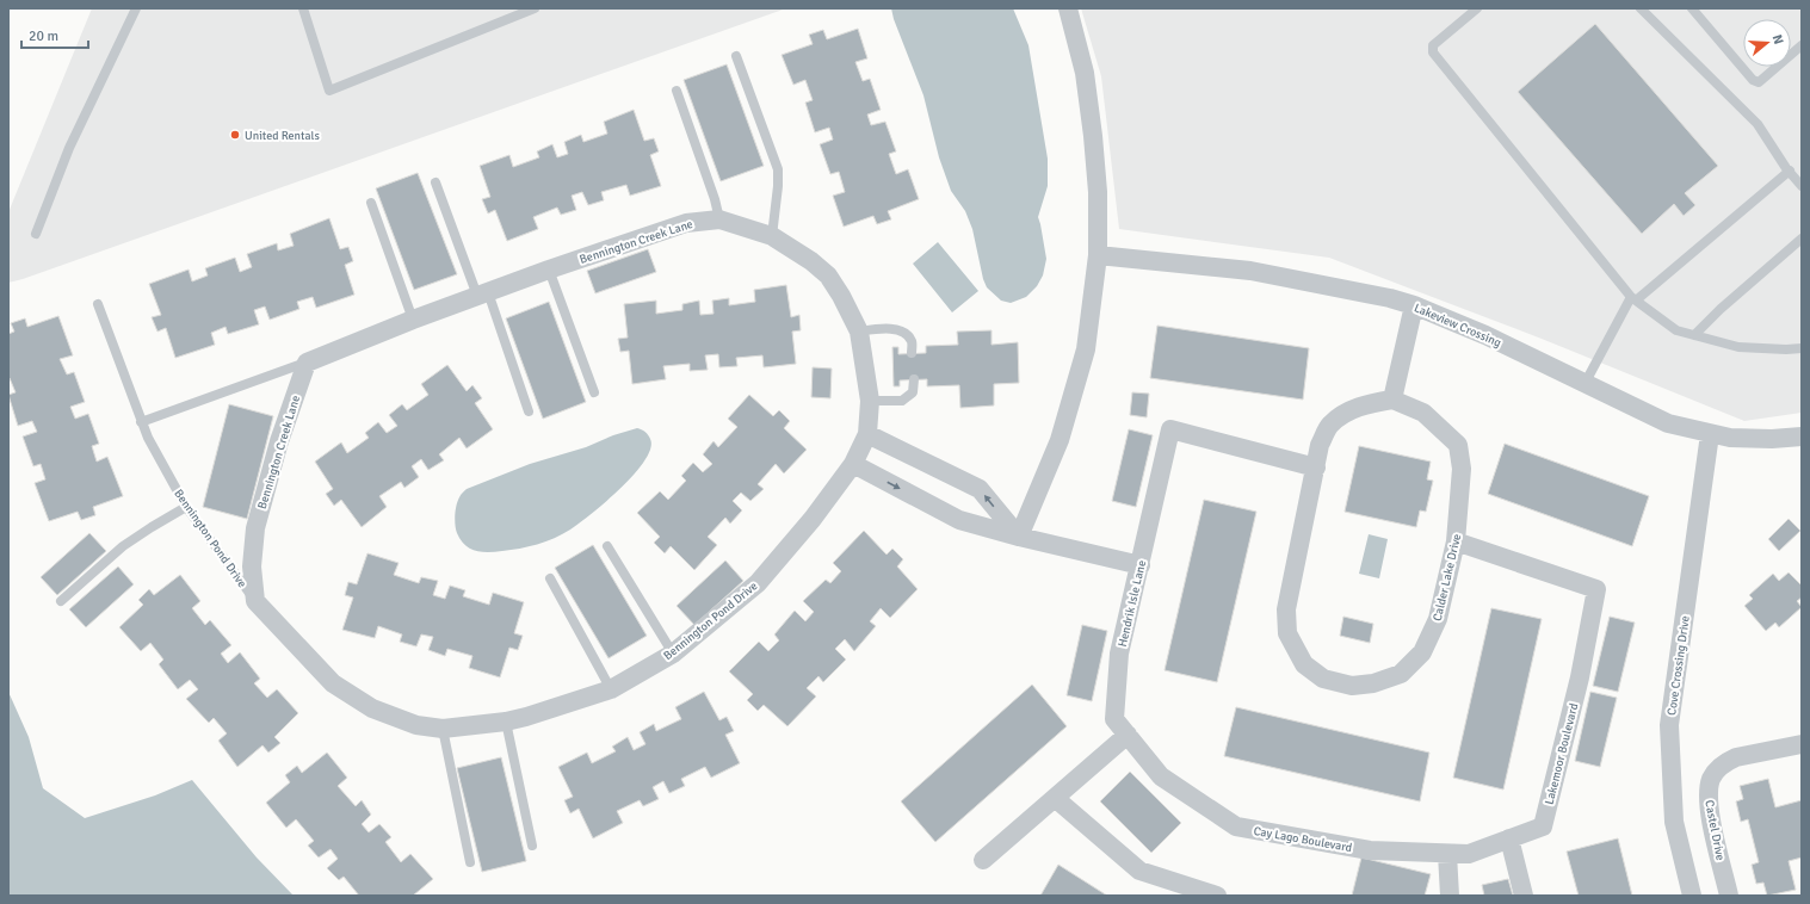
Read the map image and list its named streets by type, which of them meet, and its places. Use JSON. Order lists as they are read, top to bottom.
{
  "streets": {
    "street": [
      "Bennington Creek Lane",
      "Lakeview Crossing",
      "Bennington Pond Drive",
      "Calder Lake Drive",
      "Hendrik Isle Lane",
      "Cove Crossing Drive",
      "Lakemoor Boulevard",
      "Castel Drive",
      "Cay Lago Boulevard"
    ]
  },
  "crossings": [
    ["Bennington Creek Lane", "Bennington Pond Drive"],
    ["Lakeview Crossing", "Cove Crossing Drive"],
    ["Calder Lake Drive", "Hendrik Isle Lane"],
    ["Calder Lake Drive", "Lakemoor Boulevard"],
    ["Hendrik Isle Lane", "Cay Lago Boulevard"],
    ["Lakemoor Boulevard", "Cay Lago Boulevard"]
  ],
  "places": ["United Rentals"],
  "scale_bar": "20 m",
  "north": "right"
}
